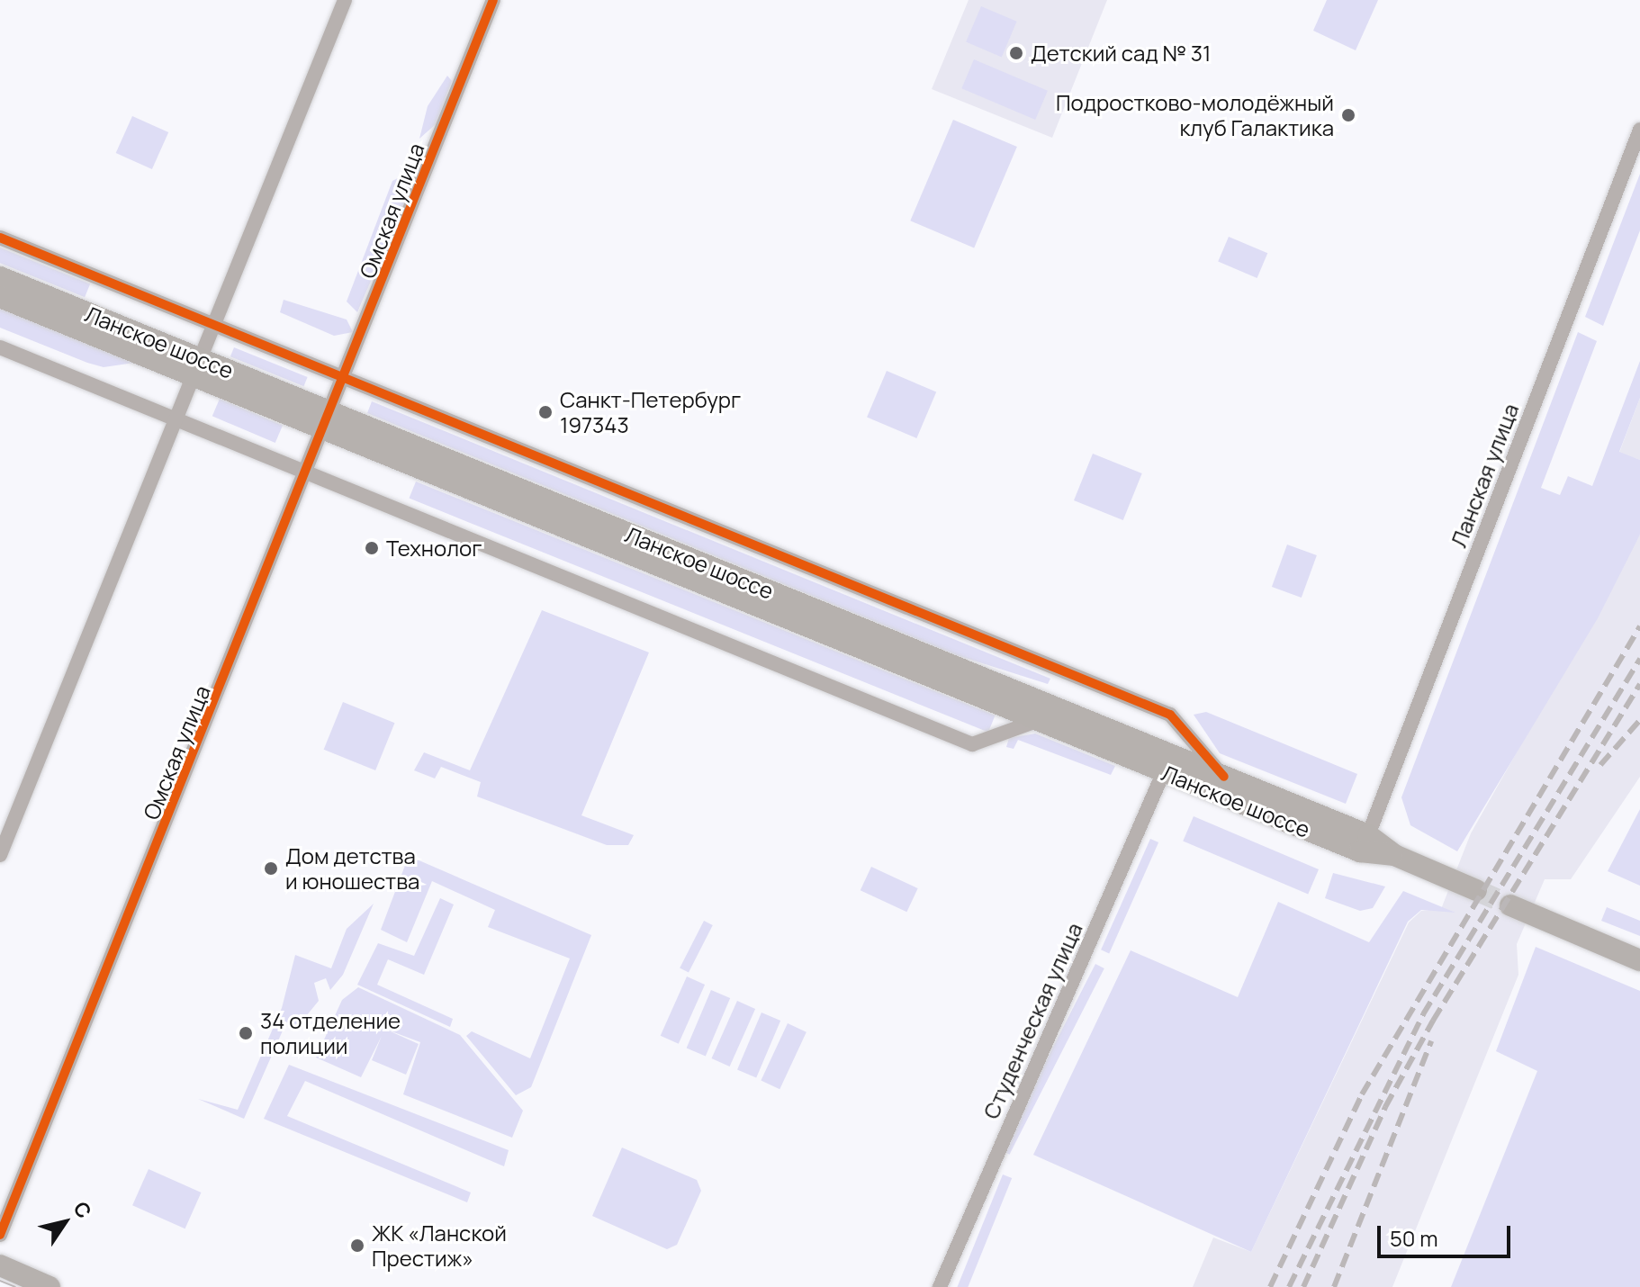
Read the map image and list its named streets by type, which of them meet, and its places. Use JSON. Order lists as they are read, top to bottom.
{
  "streets": {
    "main road": ["Ланское шоссе"],
    "street": ["Омская улица", "Ланская улица", "Студенческая улица"]
  },
  "crossings": [
    ["Омская улица", "Ланское шоссе"],
    ["Ланское шоссе", "Ланская улица"],
    ["Ланское шоссе", "Студенческая улица"]
  ],
  "places": [
    "Детский сад № 31",
    "Подростково-молодёжный клуб Галактика",
    "Санкт-Петербург 197343",
    "Технолог",
    "Дом детства и юношества",
    "34 отделение полиции",
    "ЖК «Ланской Престиж»"
  ],
  "scale_bar": "50 m",
  "north": "top right"
}
